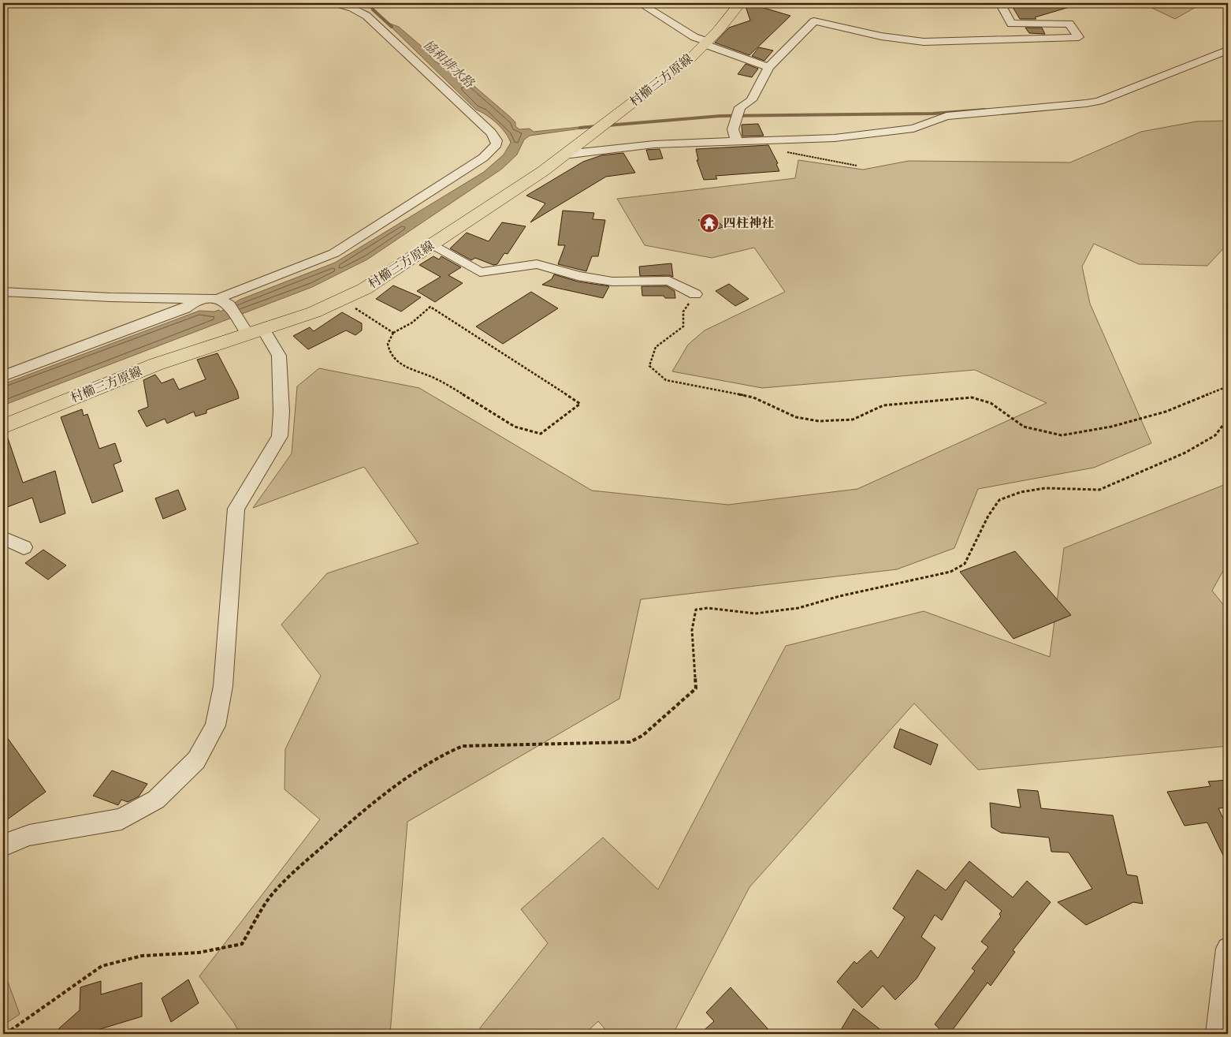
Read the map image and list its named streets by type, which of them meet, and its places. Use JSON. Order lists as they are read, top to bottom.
{
  "streets": {
    "main road": ["村櫛三方原線"]
  },
  "water": ["協和排水路"],
  "places": {
    "temple": ["四柱神社"]
  }
}
